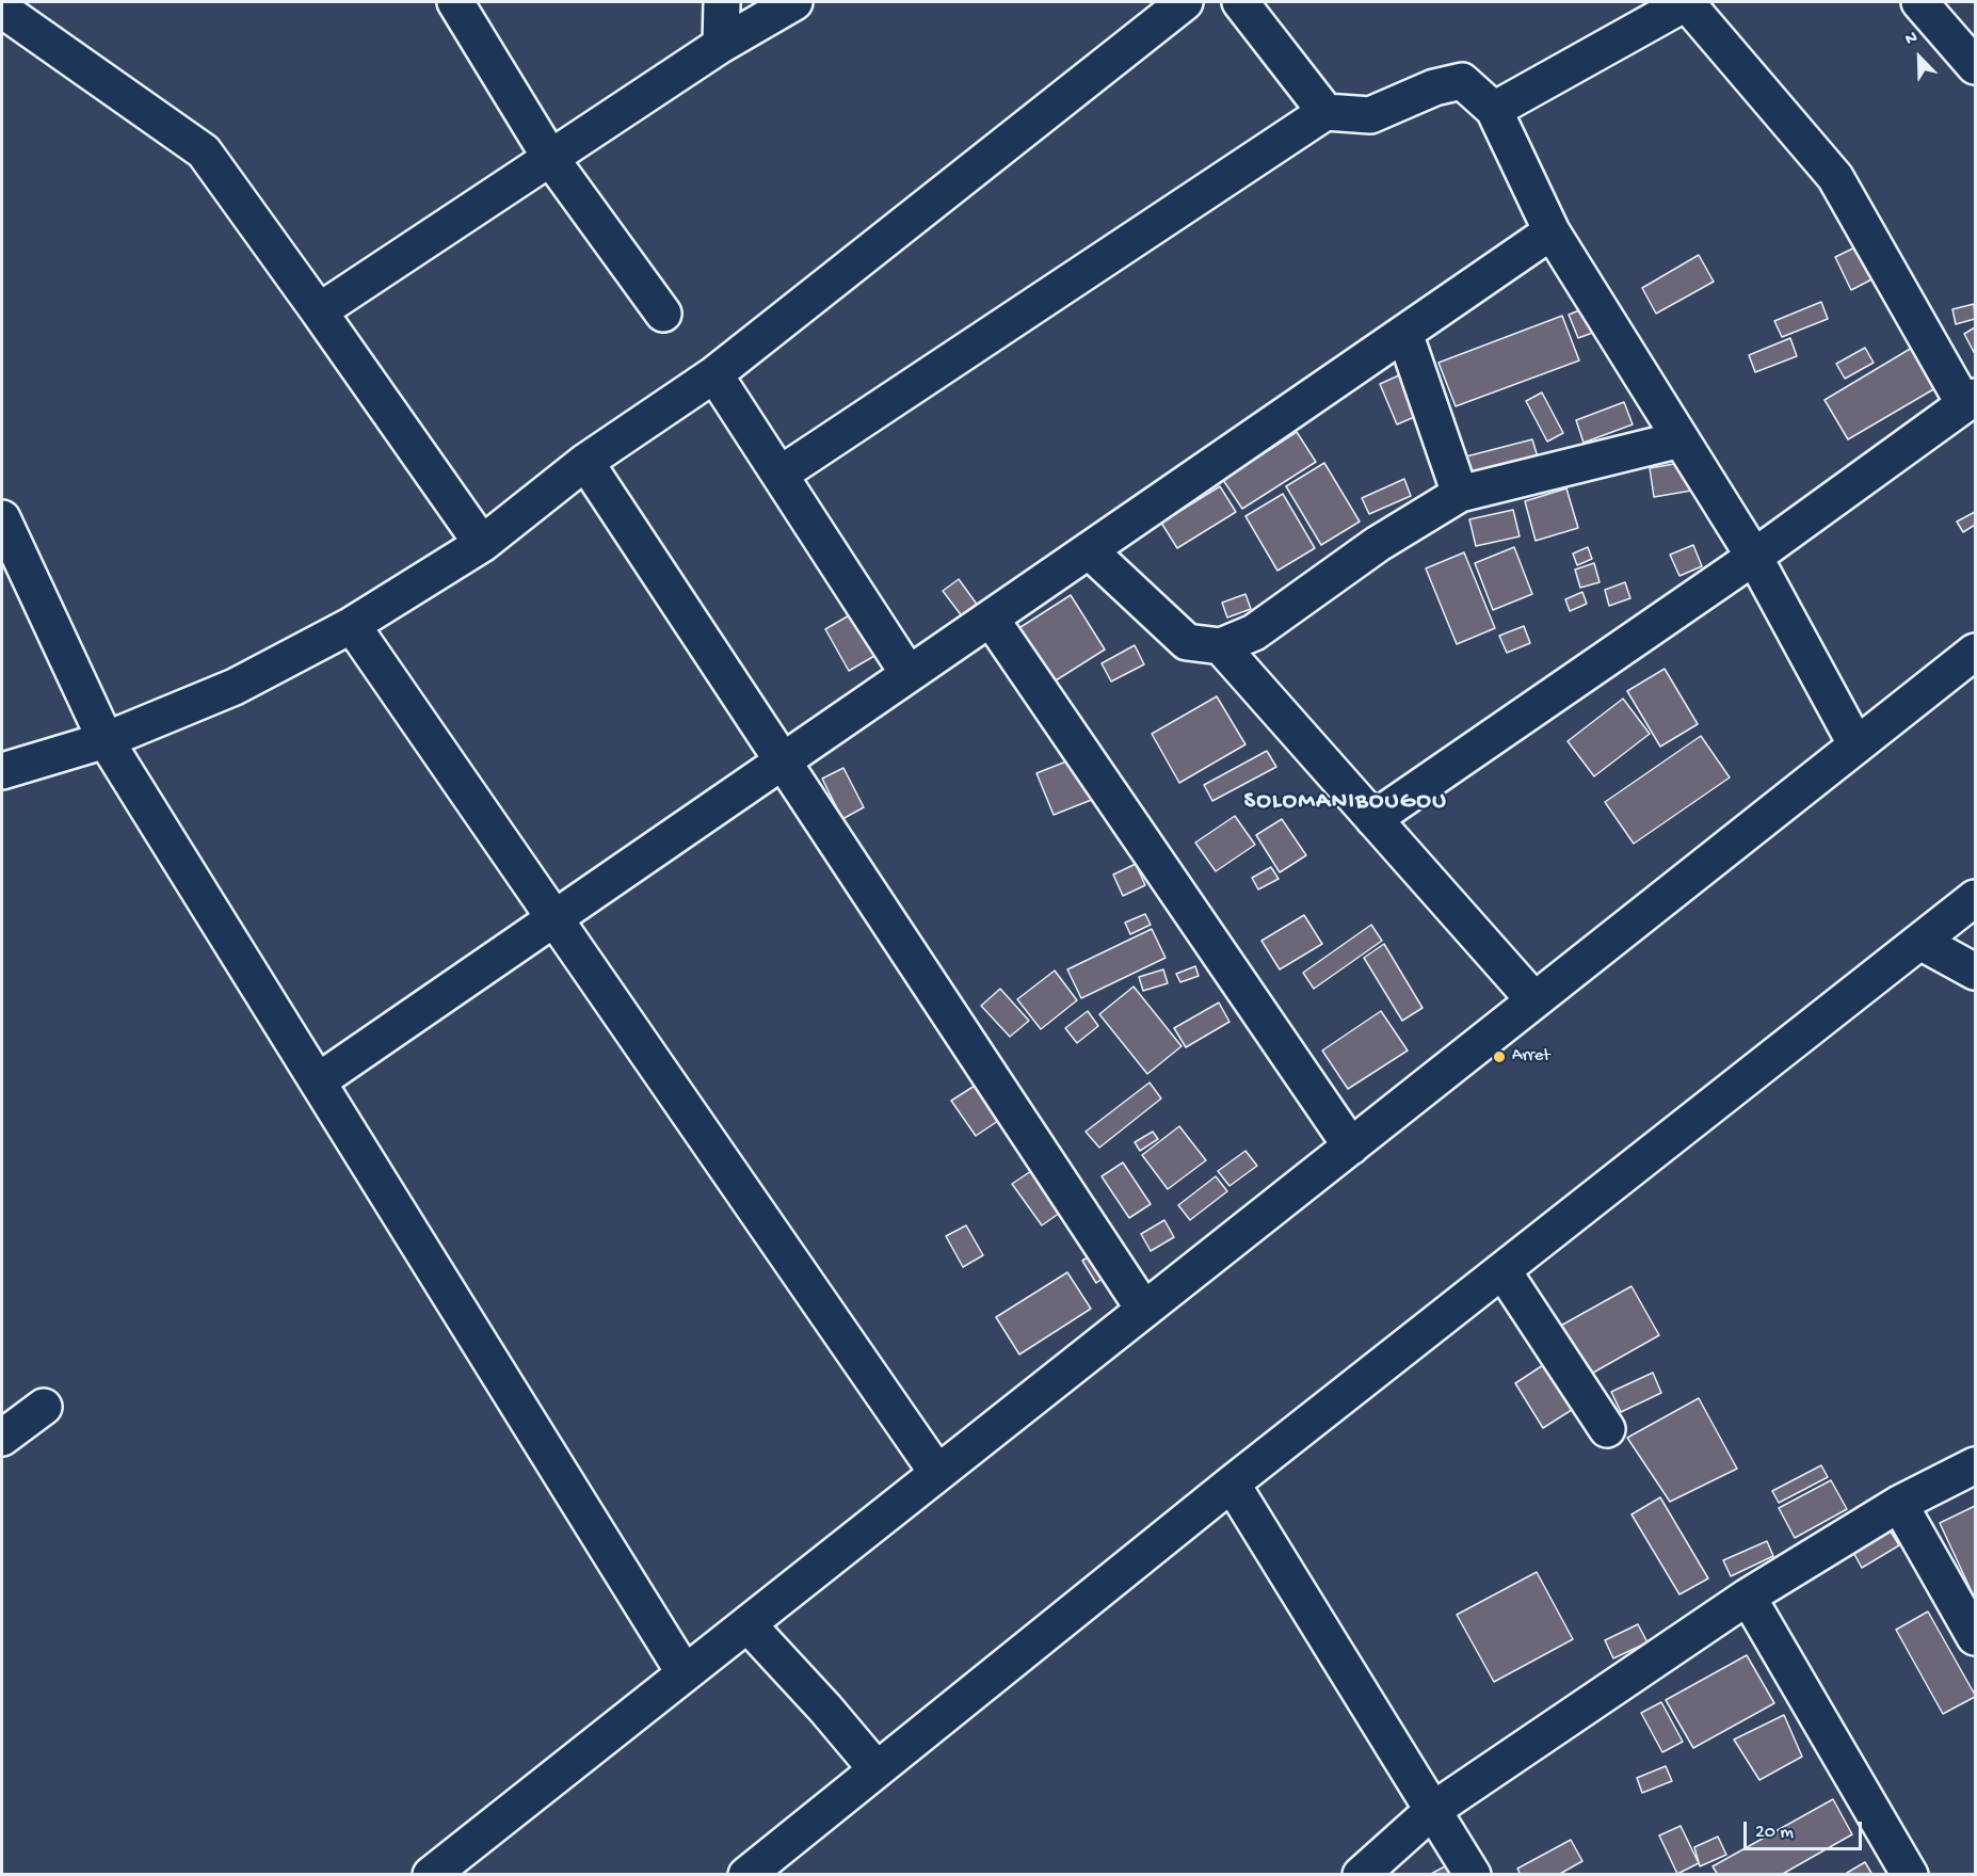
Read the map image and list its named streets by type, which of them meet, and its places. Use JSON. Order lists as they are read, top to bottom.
{
  "districts": ["SOLOMANIBOUGOU"],
  "places": ["Arret"],
  "scale_bar": "20 m",
  "north": "top left"
}
